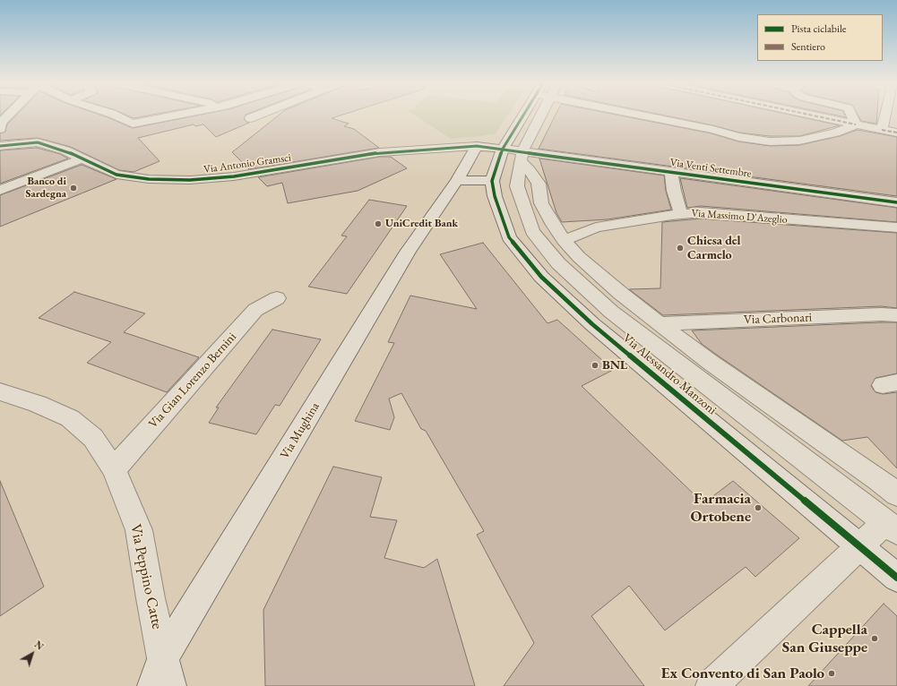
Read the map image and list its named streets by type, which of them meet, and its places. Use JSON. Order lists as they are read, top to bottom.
{
  "streets": {
    "street": [
      "Via Antonio Gramsci",
      "Via Venti Settembre",
      "Via Massimo D'Azeglio",
      "Via Carbonari",
      "Via Alessandro Manzoni",
      "Via Gian Lorenzo Bernini",
      "Via Mughina",
      "Via Peppino Catte"
    ]
  },
  "crossings": [
    ["Via Antonio Gramsci", "Via Venti Settembre"],
    ["Via Antonio Gramsci", "Via Alessandro Manzoni"],
    ["Via Antonio Gramsci", "Via Mughina"],
    ["Via Venti Settembre", "Via Alessandro Manzoni"],
    ["Via Gian Lorenzo Bernini", "Via Peppino Catte"],
    ["Via Mughina", "Via Peppino Catte"]
  ],
  "places": [
    "Banco di Sardegna",
    "UniCredit Bank",
    "Chiesa del Carmelo",
    "BNL",
    "Farmacia Ortobene",
    "Cappella San Giuseppe",
    "Ex Convento di San Paolo"
  ],
  "legend": ["Pista ciclabile", "Sentiero"],
  "north": "top right"
}
